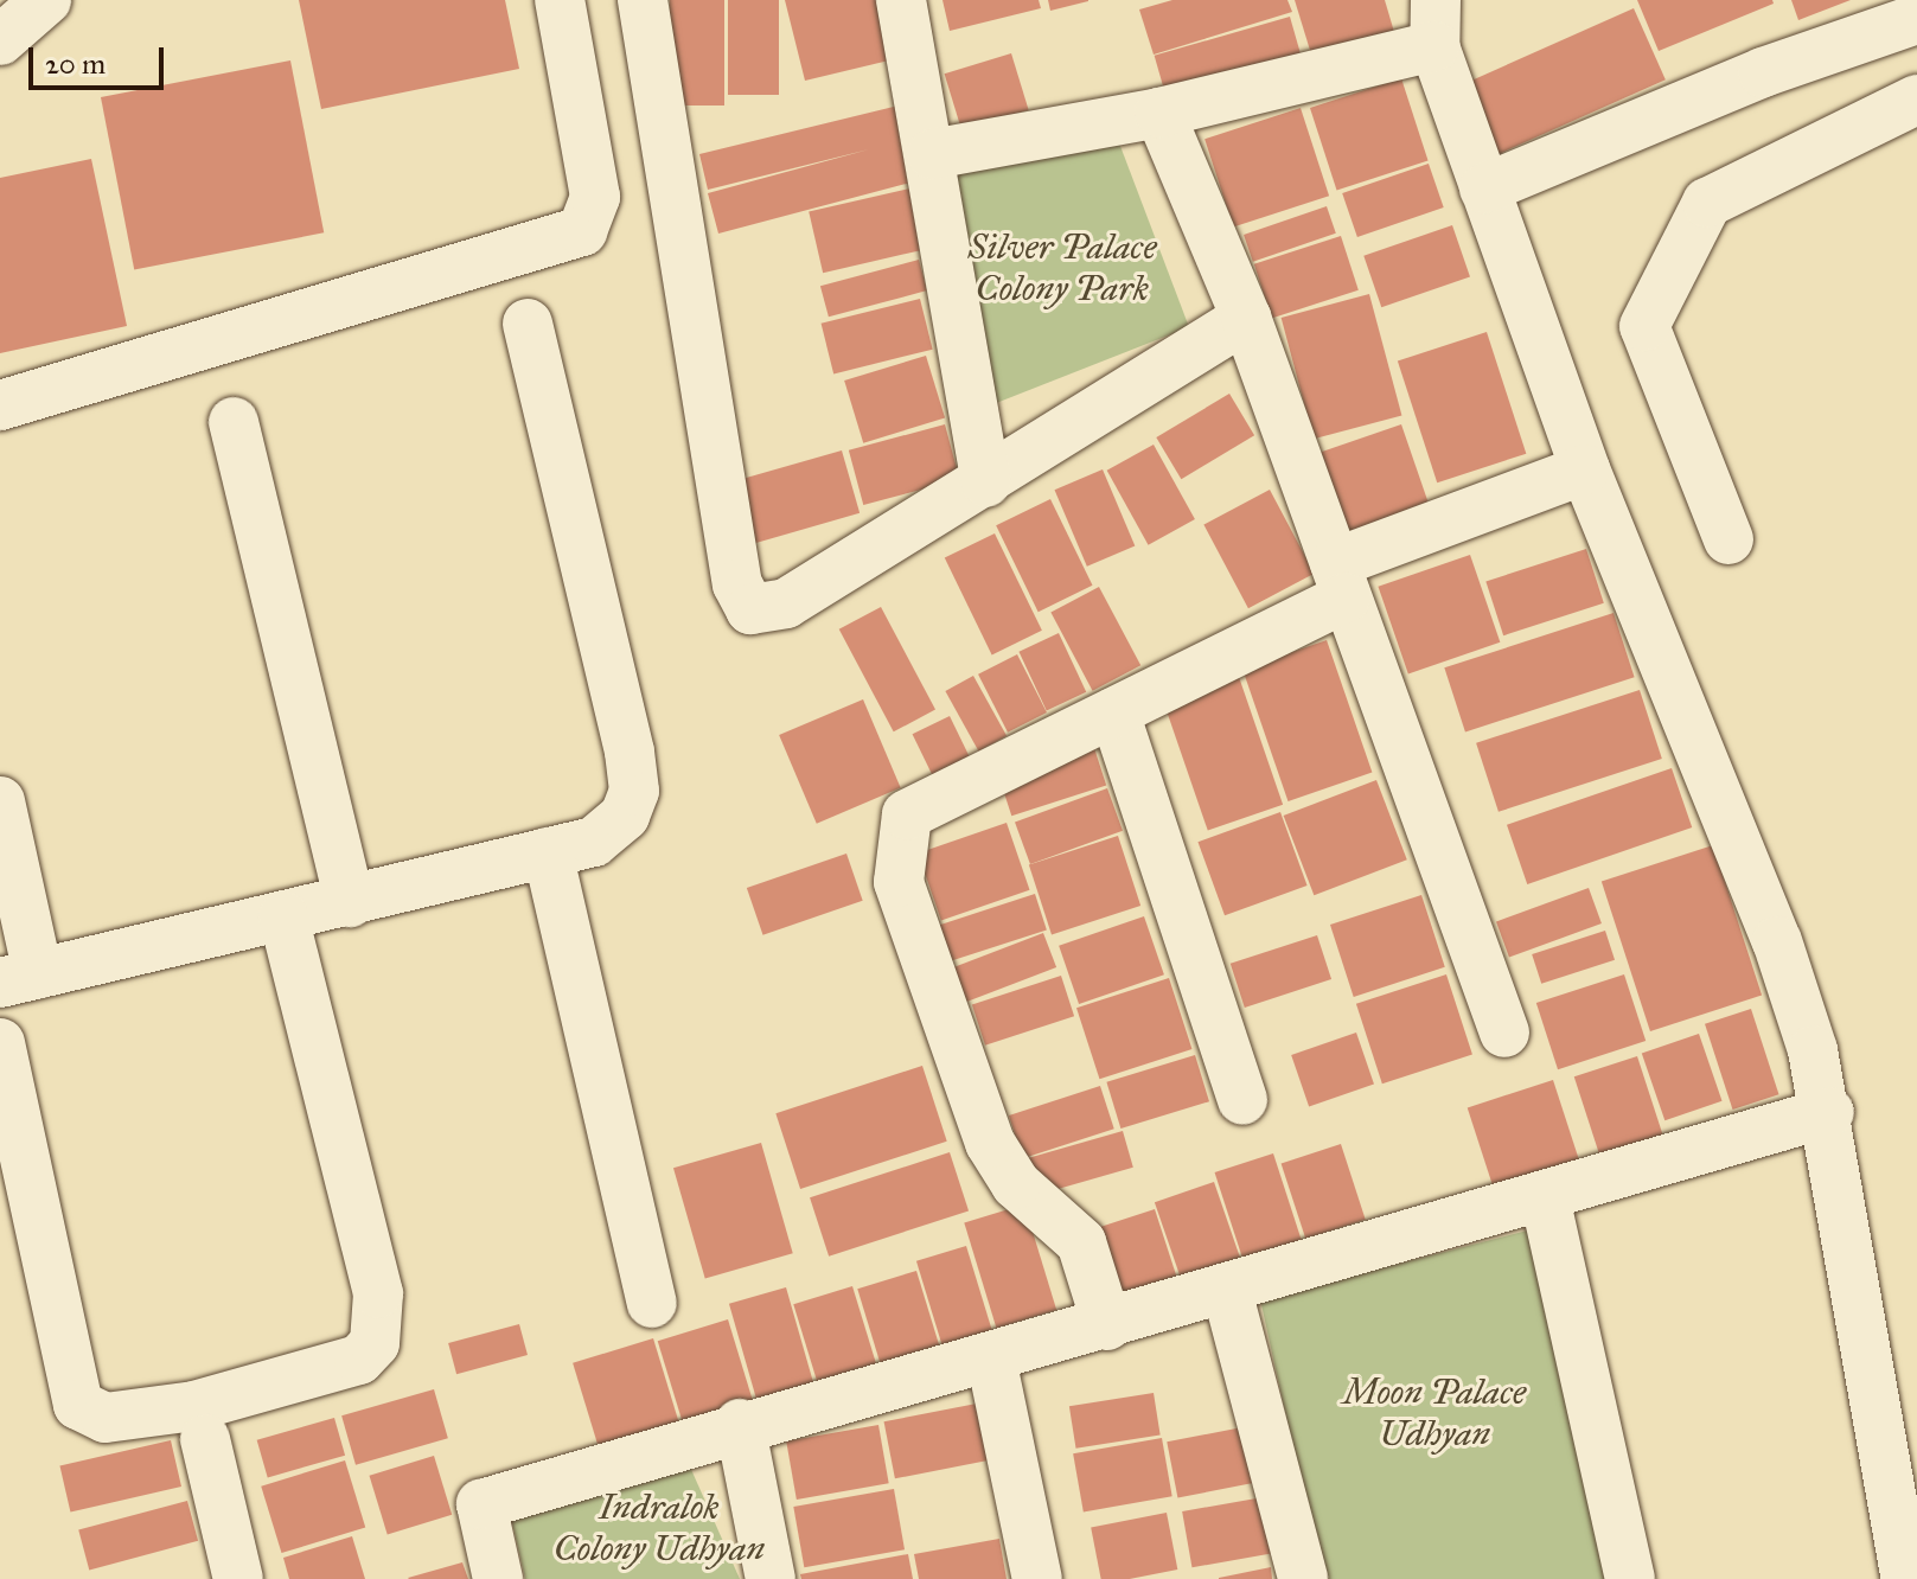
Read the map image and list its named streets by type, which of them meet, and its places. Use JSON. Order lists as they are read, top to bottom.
{
  "parks": ["Silver Palace Colony Park", "Moon Palace Udhyan", "Indralok Colony Udhyan"],
  "scale_bar": "20 m"
}
